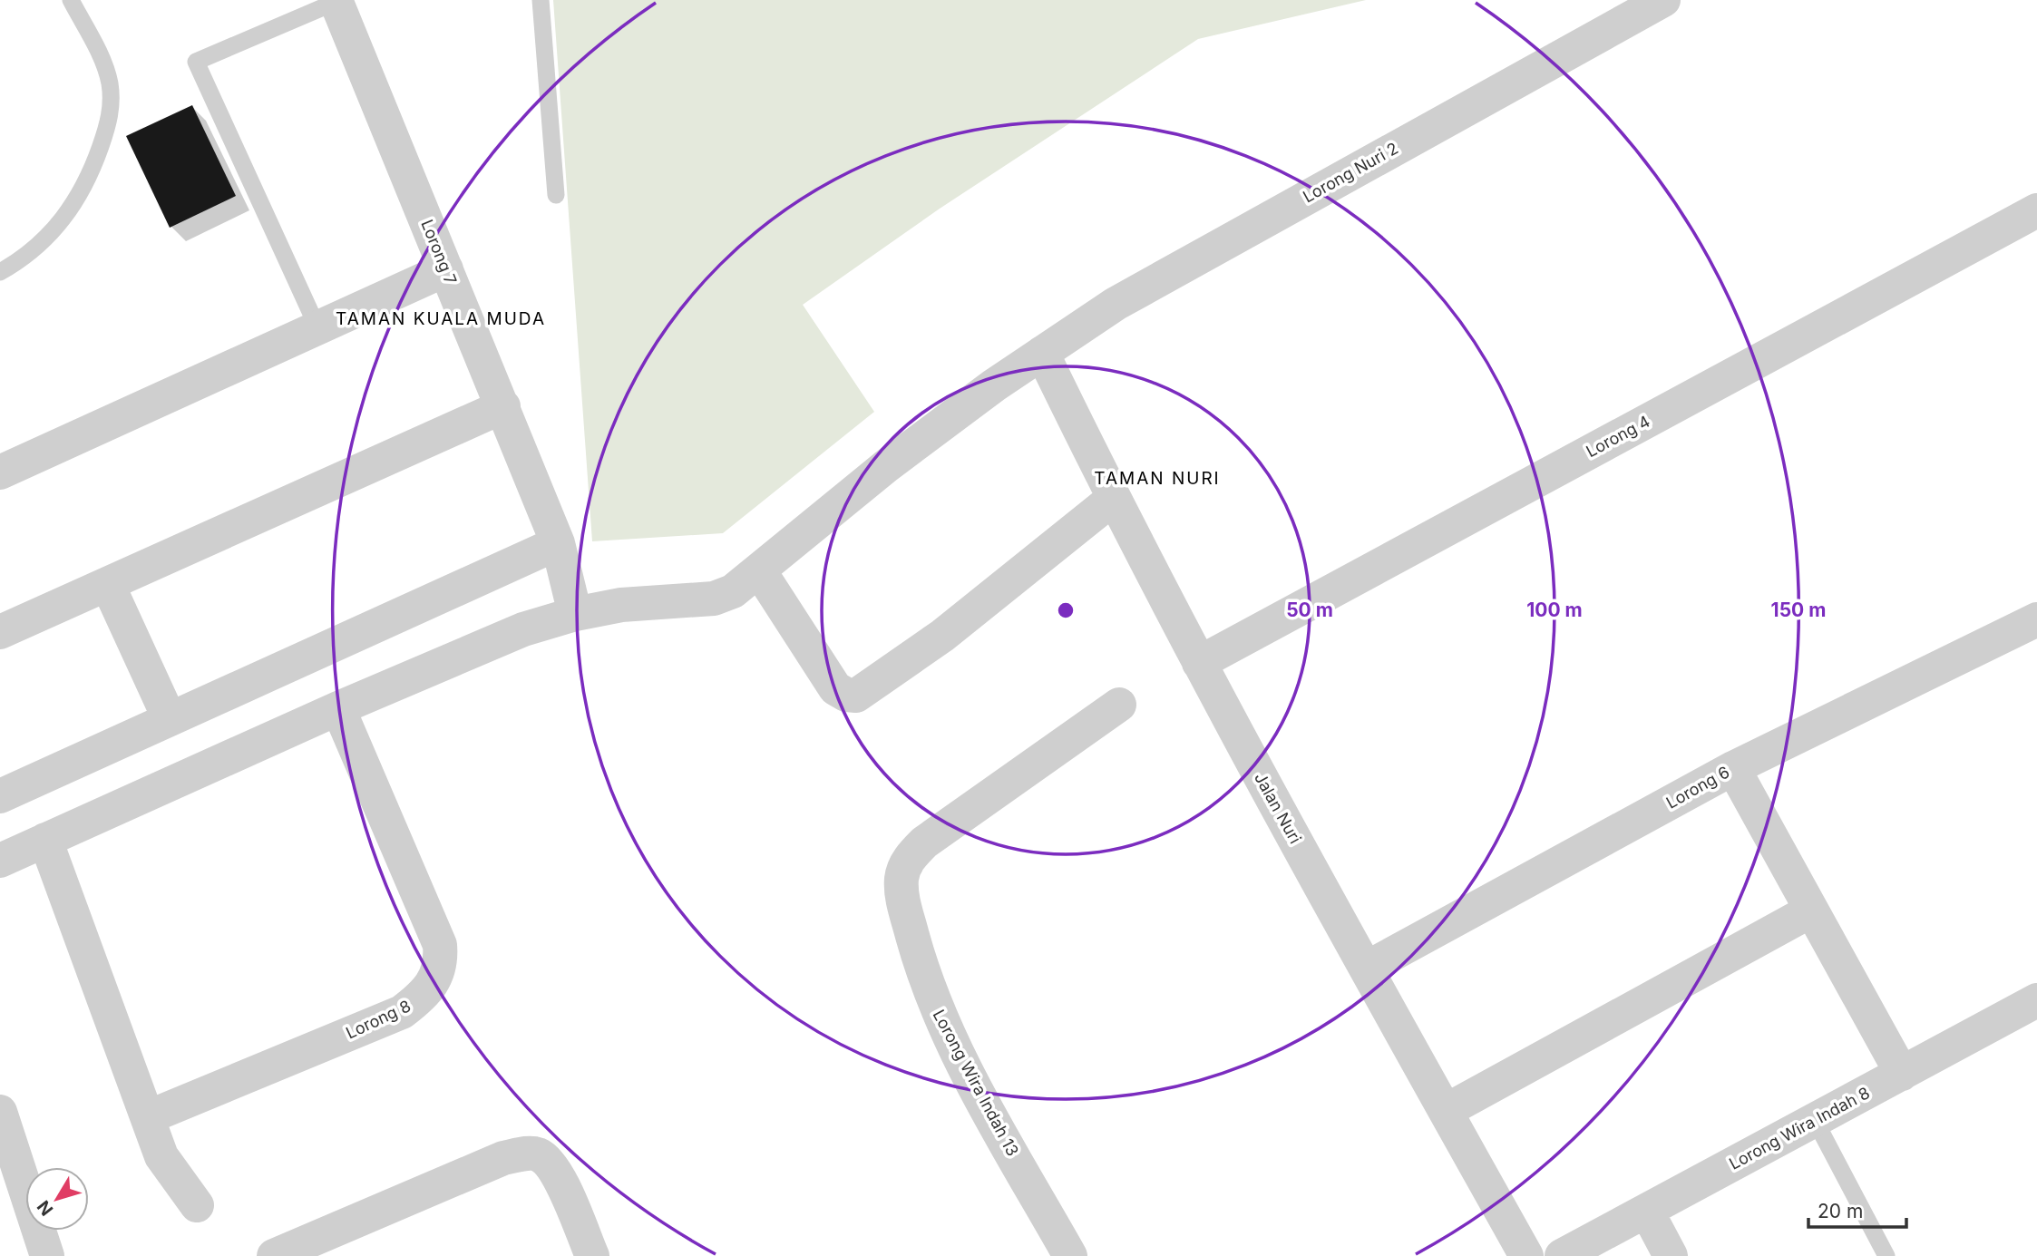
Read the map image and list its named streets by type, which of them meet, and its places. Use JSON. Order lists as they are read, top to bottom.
{
  "streets": {
    "street": [
      "Lorong Nuri 2",
      "Lorong 7",
      "Lorong 4",
      "Lorong 6",
      "Jalan Nuri",
      "Lorong 8",
      "Lorong Wira Indah 13",
      "Lorong Wira Indah 8"
    ]
  },
  "crossings": [
    ["Lorong Nuri 2", "Lorong 7"],
    ["Lorong Nuri 2", "Jalan Nuri"],
    ["Lorong Nuri 2", "Lorong 8"],
    ["Lorong 4", "Jalan Nuri"],
    ["Lorong 6", "Jalan Nuri"]
  ],
  "districts": ["TAMAN KUALA MUDA", "TAMAN NURI"],
  "scale_bar": "20 m",
  "north": "bottom left",
  "rings": ["50 m", "100 m", "150 m"]
}
